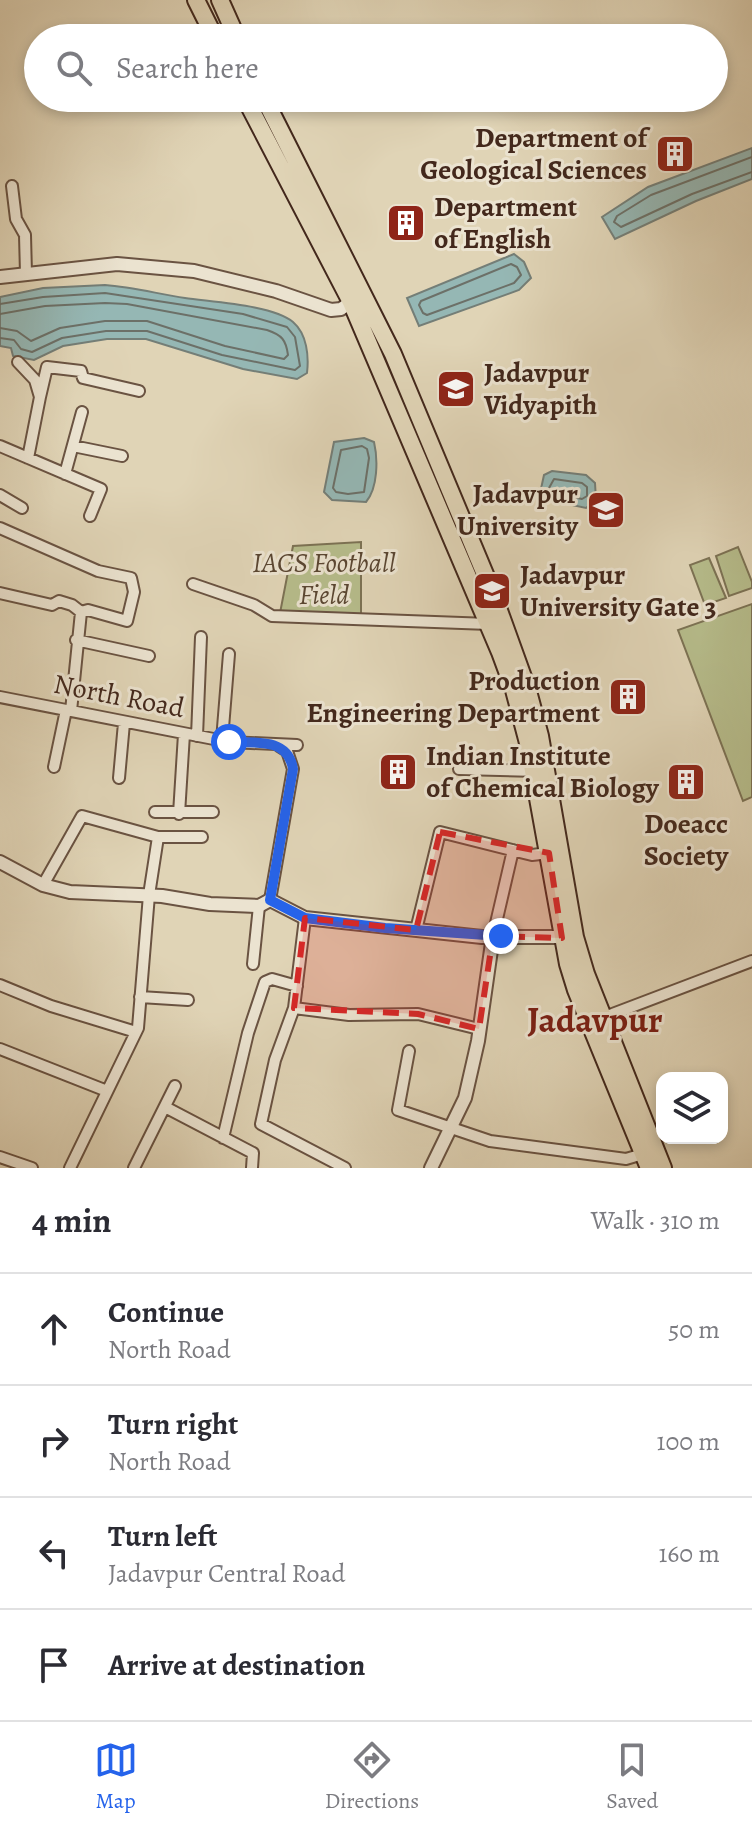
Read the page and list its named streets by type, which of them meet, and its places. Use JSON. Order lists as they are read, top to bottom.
{
  "streets": {
    "street": ["North Road"]
  },
  "districts": ["Jadavpur"],
  "parks": ["IACS Football Field"],
  "places": {
    "building": [
      "Department of Geological Sciences",
      "Department of English",
      "Production Engineering Department",
      "Indian Institute of Chemical Biology",
      "Doeacc Society"
    ],
    "school or university": ["Jadavpur Vidyapith", "Jadavpur University", "Jadavpur University Gate 3"]
  },
  "page": {
    "search": "Search here",
    "heading": ["4 min", "Walk · 310 m"],
    "list": [
      ["Continue", "North Road", "50 m"],
      ["Turn right", "North Road", "100 m"],
      ["Turn left", "Jadavpur Central Road", "160 m"],
      "Arrive at destination"
    ],
    "nav": ["Map", "Directions", "Saved"]
  }
}
